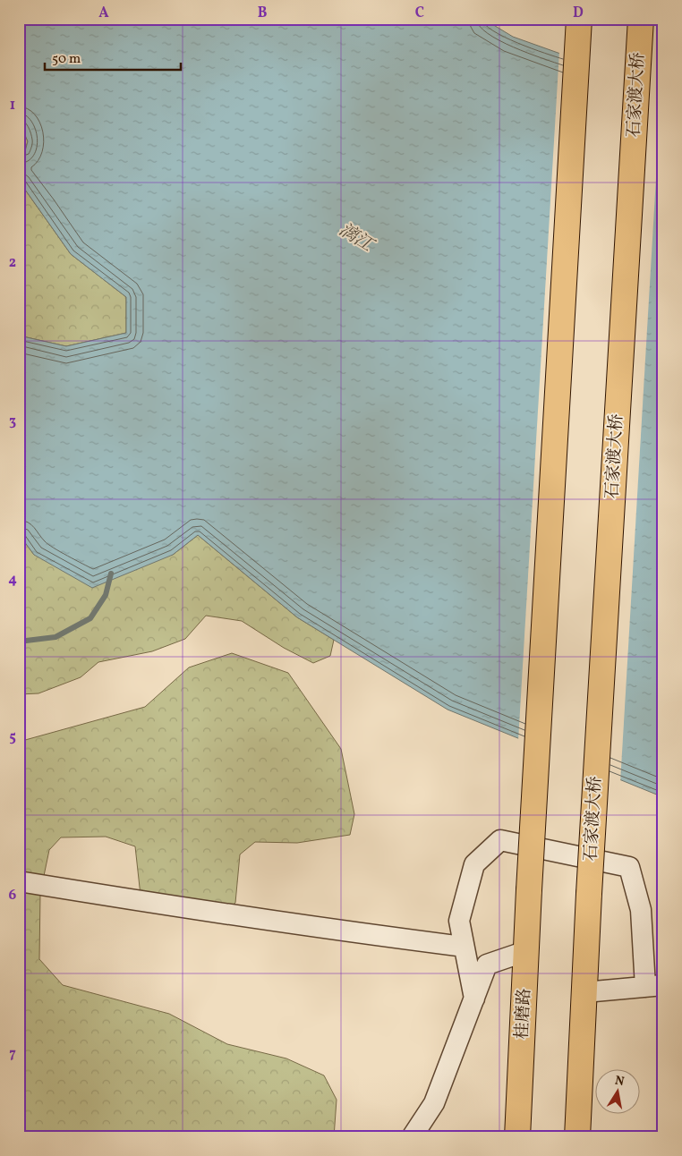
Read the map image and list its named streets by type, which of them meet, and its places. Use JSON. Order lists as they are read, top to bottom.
{
  "streets": {
    "main road": ["石家渡大桥", "桂磨路"]
  },
  "water": ["漓江"],
  "scale_bar": "50 m",
  "north": "top",
  "grid": {
    "columns": [
      "A",
      "B",
      "C",
      "D"
    ],
    "rows": [
      "1",
      "2",
      "3",
      "4",
      "5",
      "6",
      "7"
    ]
  }
}
